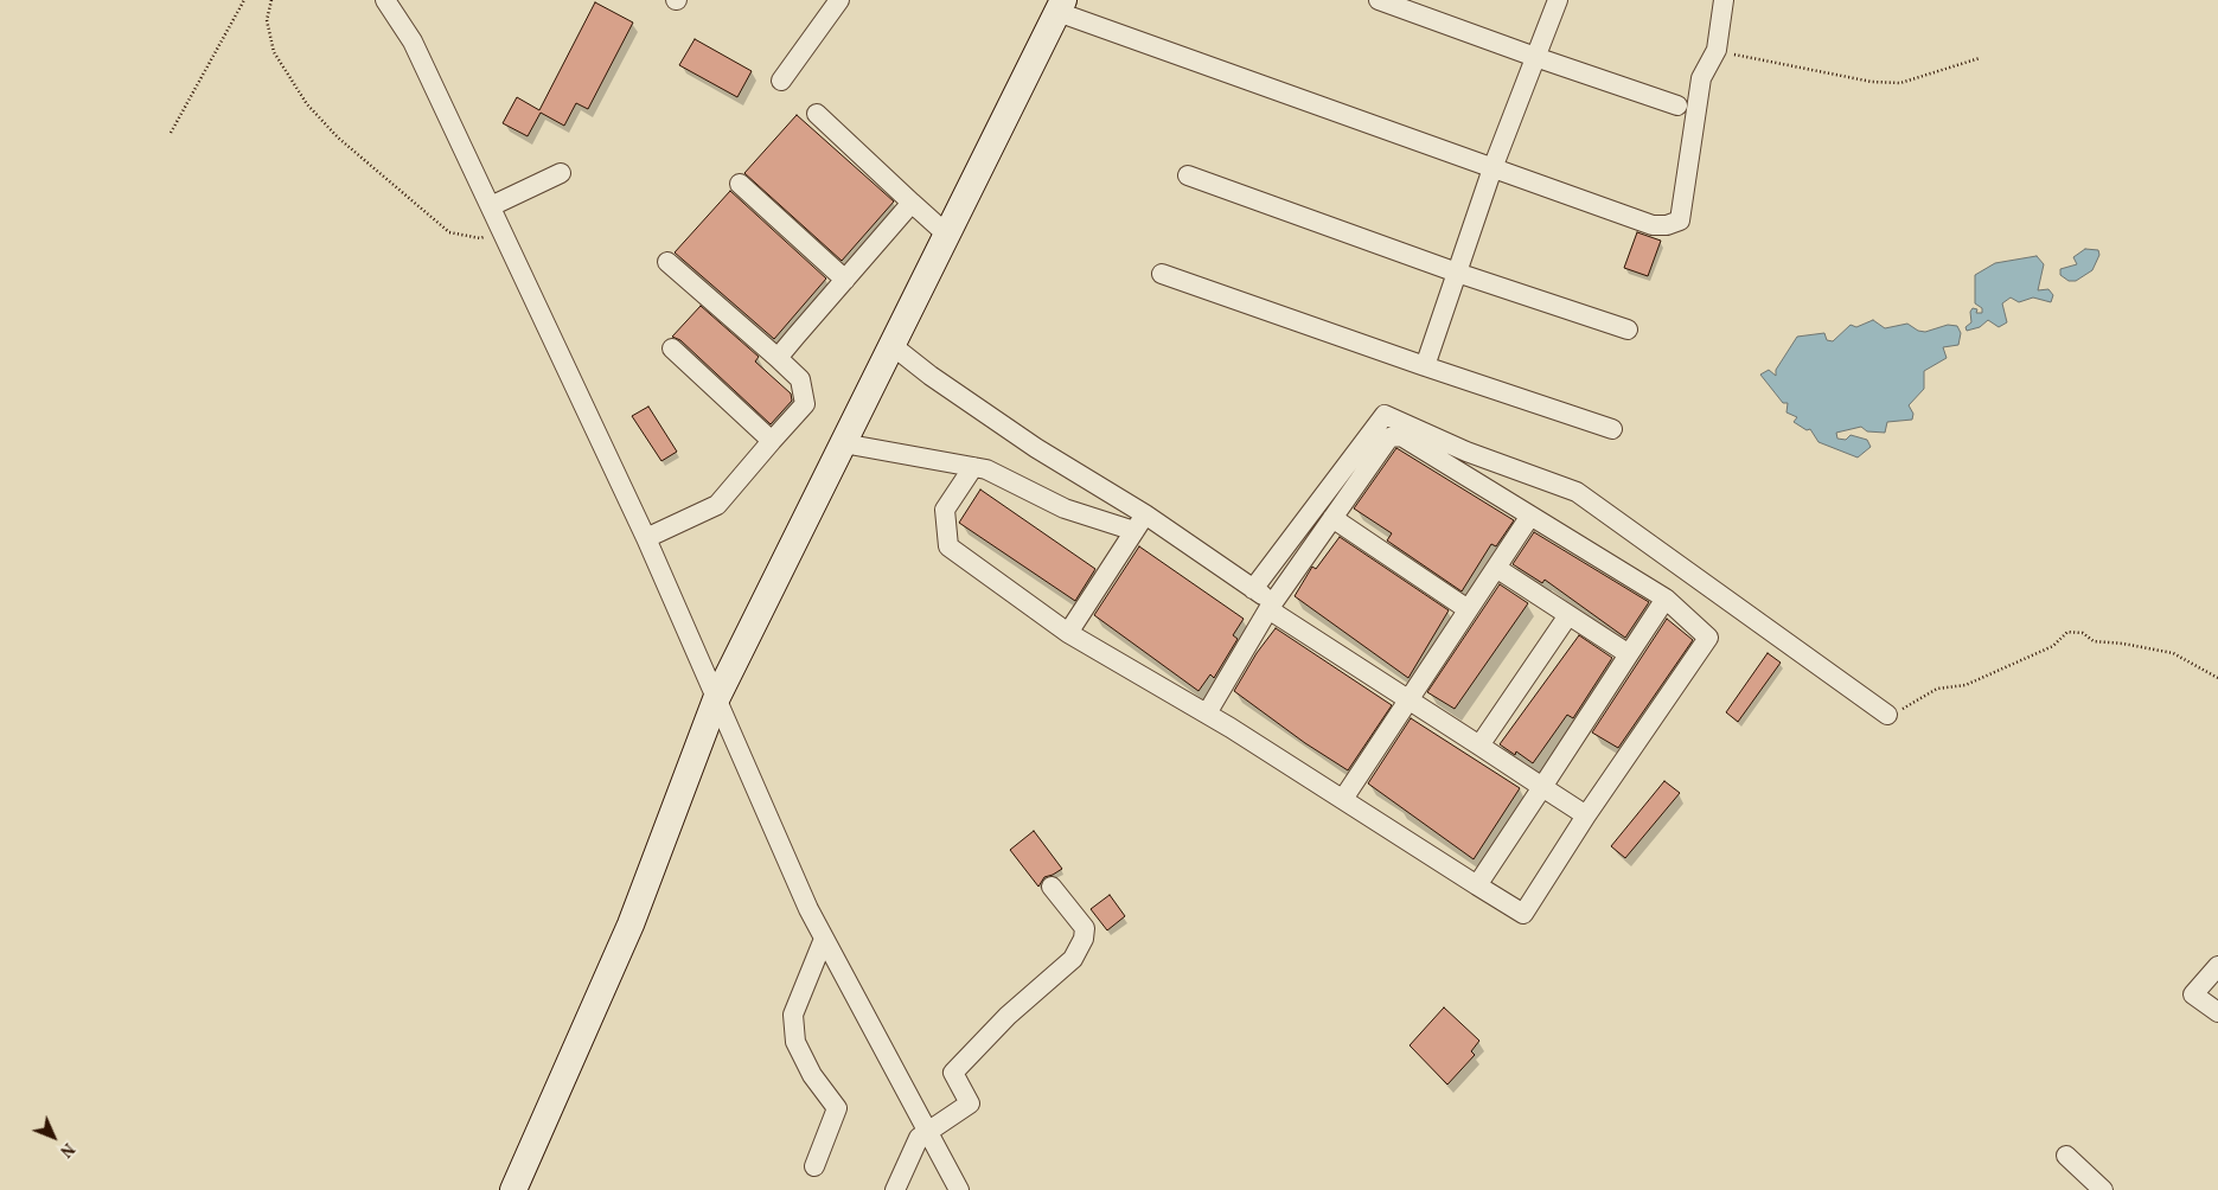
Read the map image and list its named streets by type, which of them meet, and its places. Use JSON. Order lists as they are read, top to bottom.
{
  "north": "bottom right"
}
